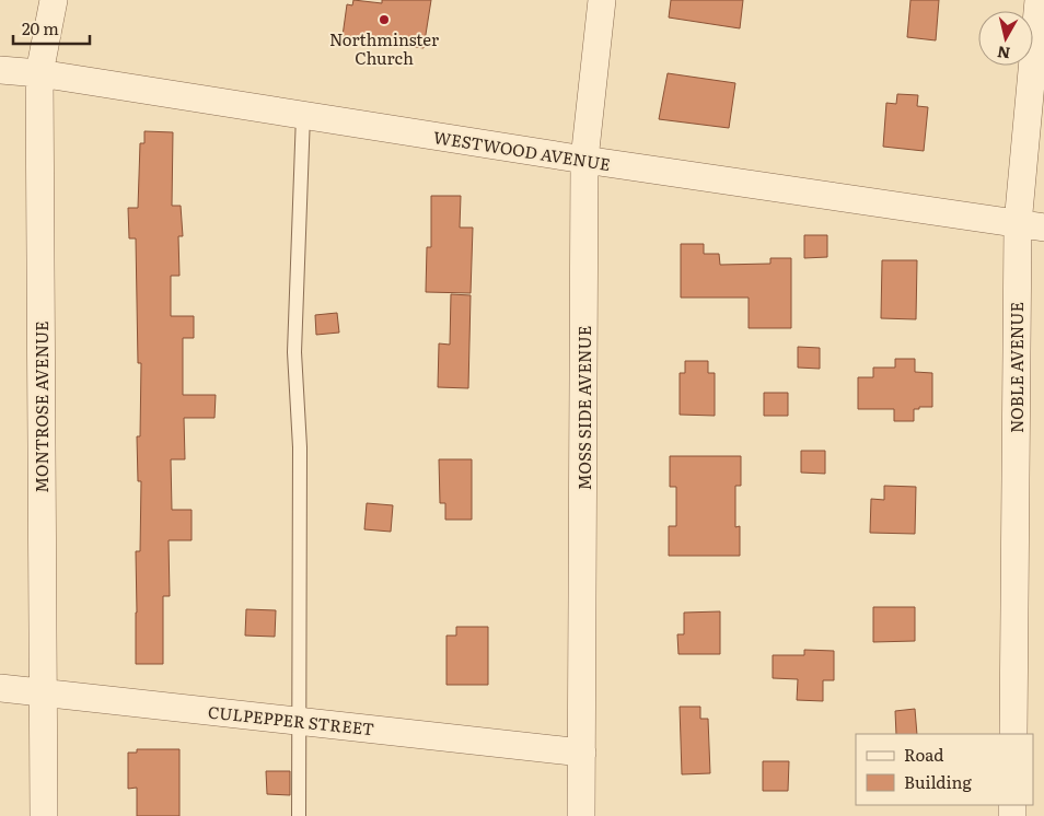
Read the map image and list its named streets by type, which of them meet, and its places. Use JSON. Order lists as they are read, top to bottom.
{
  "streets": {
    "street": [
      "WESTWOOD AVENUE",
      "NOBLE AVENUE",
      "MONTROSE AVENUE",
      "MOSS SIDE AVENUE",
      "CULPEPPER STREET"
    ]
  },
  "crossings": [
    ["WESTWOOD AVENUE", "NOBLE AVENUE"],
    ["WESTWOOD AVENUE", "MONTROSE AVENUE"],
    ["WESTWOOD AVENUE", "MOSS SIDE AVENUE"],
    ["MONTROSE AVENUE", "CULPEPPER STREET"],
    ["MOSS SIDE AVENUE", "CULPEPPER STREET"]
  ],
  "places": ["Northminster Church"],
  "legend": ["Road", "Building"],
  "scale_bar": "20 m",
  "north": "bottom"
}
